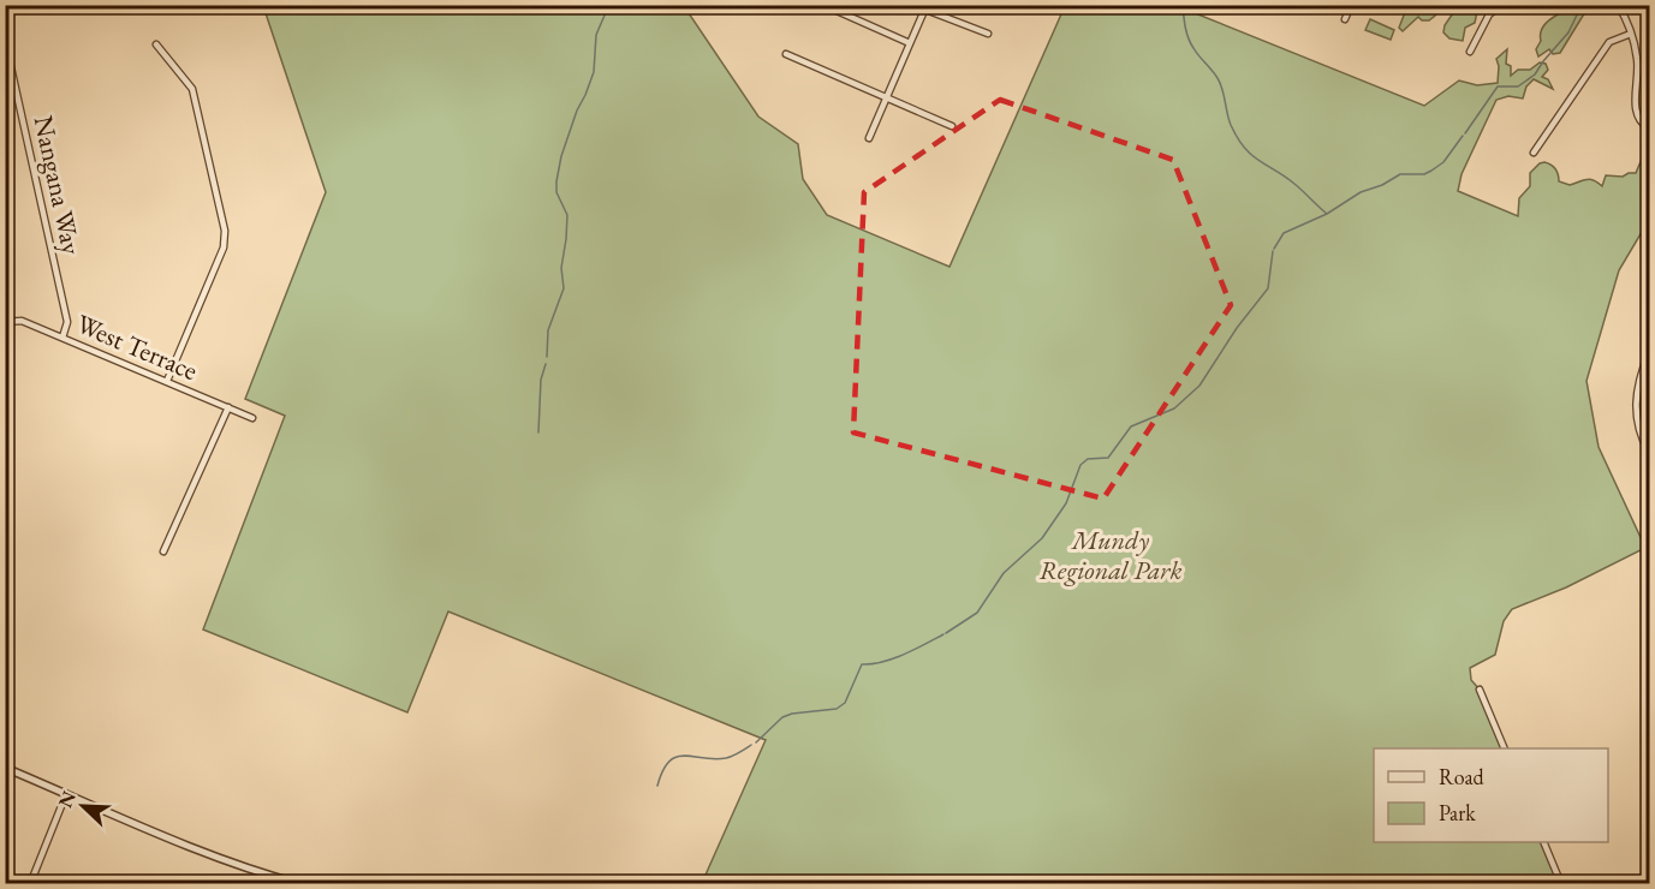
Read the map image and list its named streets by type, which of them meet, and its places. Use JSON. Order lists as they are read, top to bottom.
{
  "streets": {
    "street": ["Nangana Way", "West Terrace"]
  },
  "crossings": [
    ["Nangana Way", "West Terrace"]
  ],
  "parks": ["Mundy Regional Park"],
  "legend": ["Road", "Park"],
  "north": "top left"
}
